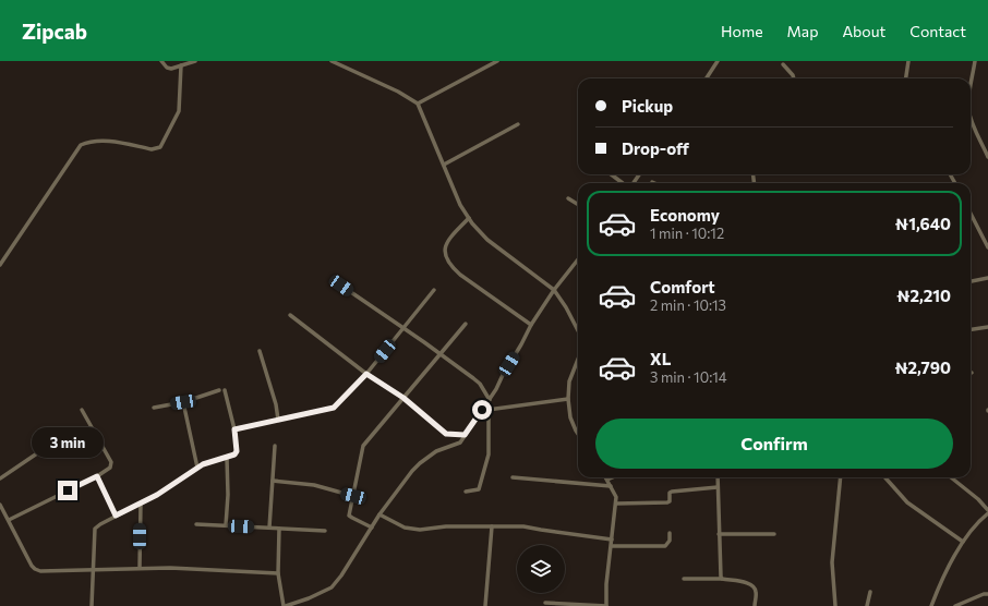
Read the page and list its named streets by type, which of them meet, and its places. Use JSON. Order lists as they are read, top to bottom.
{
  "page": {
    "header": "Zipcab",
    "nav": [
      "Home",
      "Map",
      "About",
      "Contact"
    ],
    "banner": ["Pickup", "Drop-off"],
    "list": [
      {
        "name": "Economy",
        "note": "1 min · 10:12",
        "value": "₦1,640"
      },
      {
        "name": "Comfort",
        "note": "2 min · 10:13",
        "value": "₦2,210"
      },
      {
        "name": "XL",
        "note": "3 min · 10:14",
        "value": "₦2,790"
      }
    ],
    "buttons": "Confirm",
    "bubble": "3 min"
  }
}
